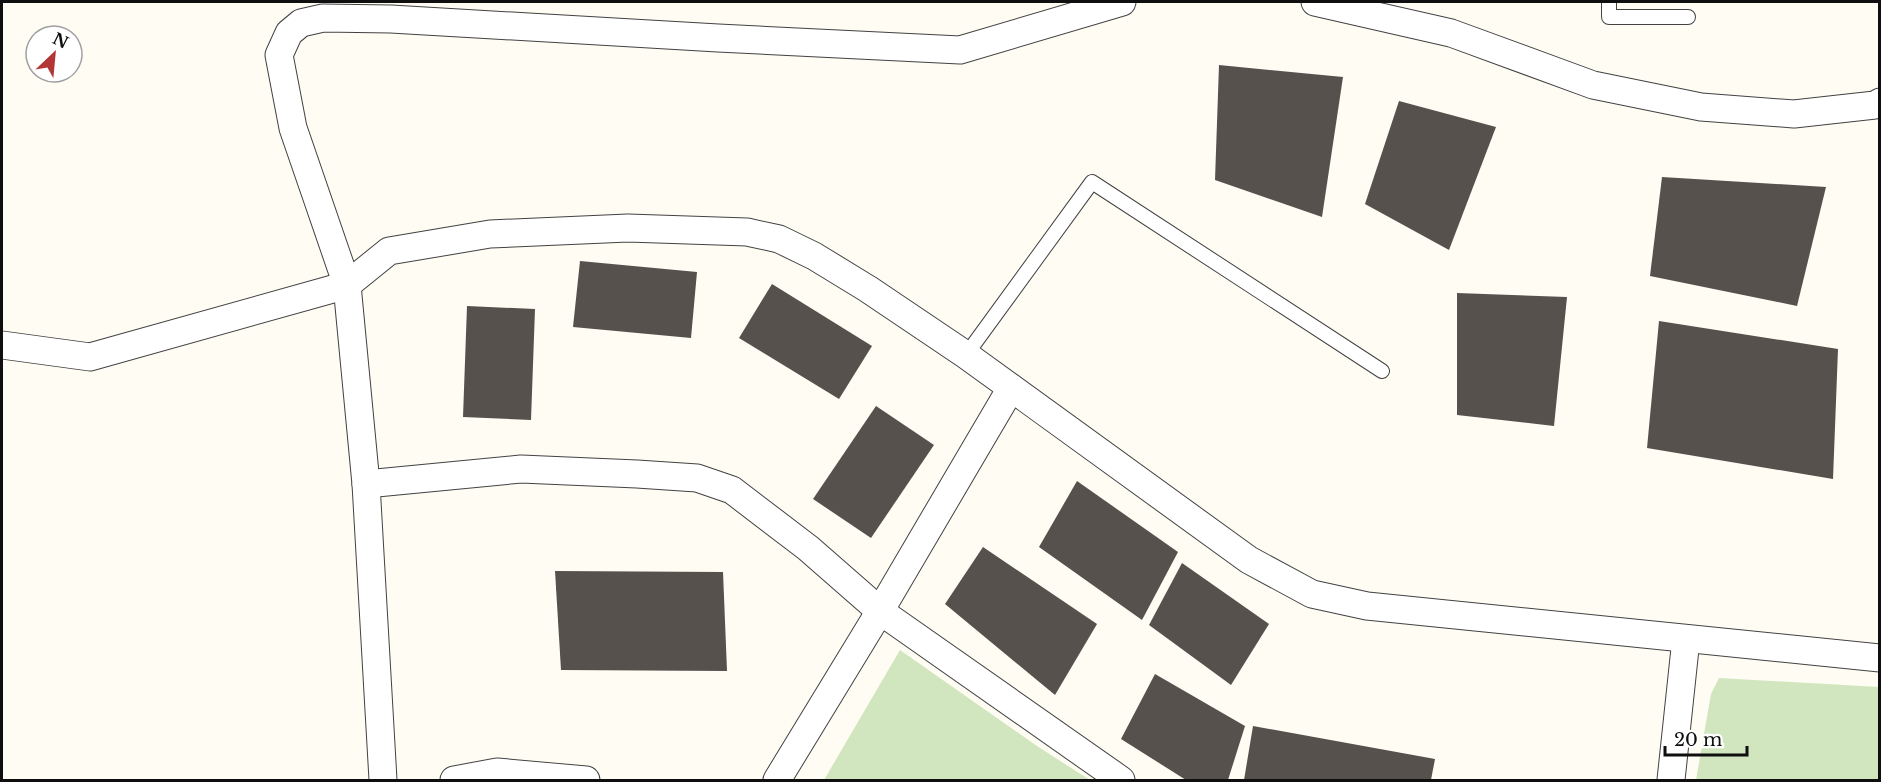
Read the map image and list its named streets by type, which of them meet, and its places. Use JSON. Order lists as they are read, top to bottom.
{
  "scale_bar": "20 m",
  "north": "top right"
}
